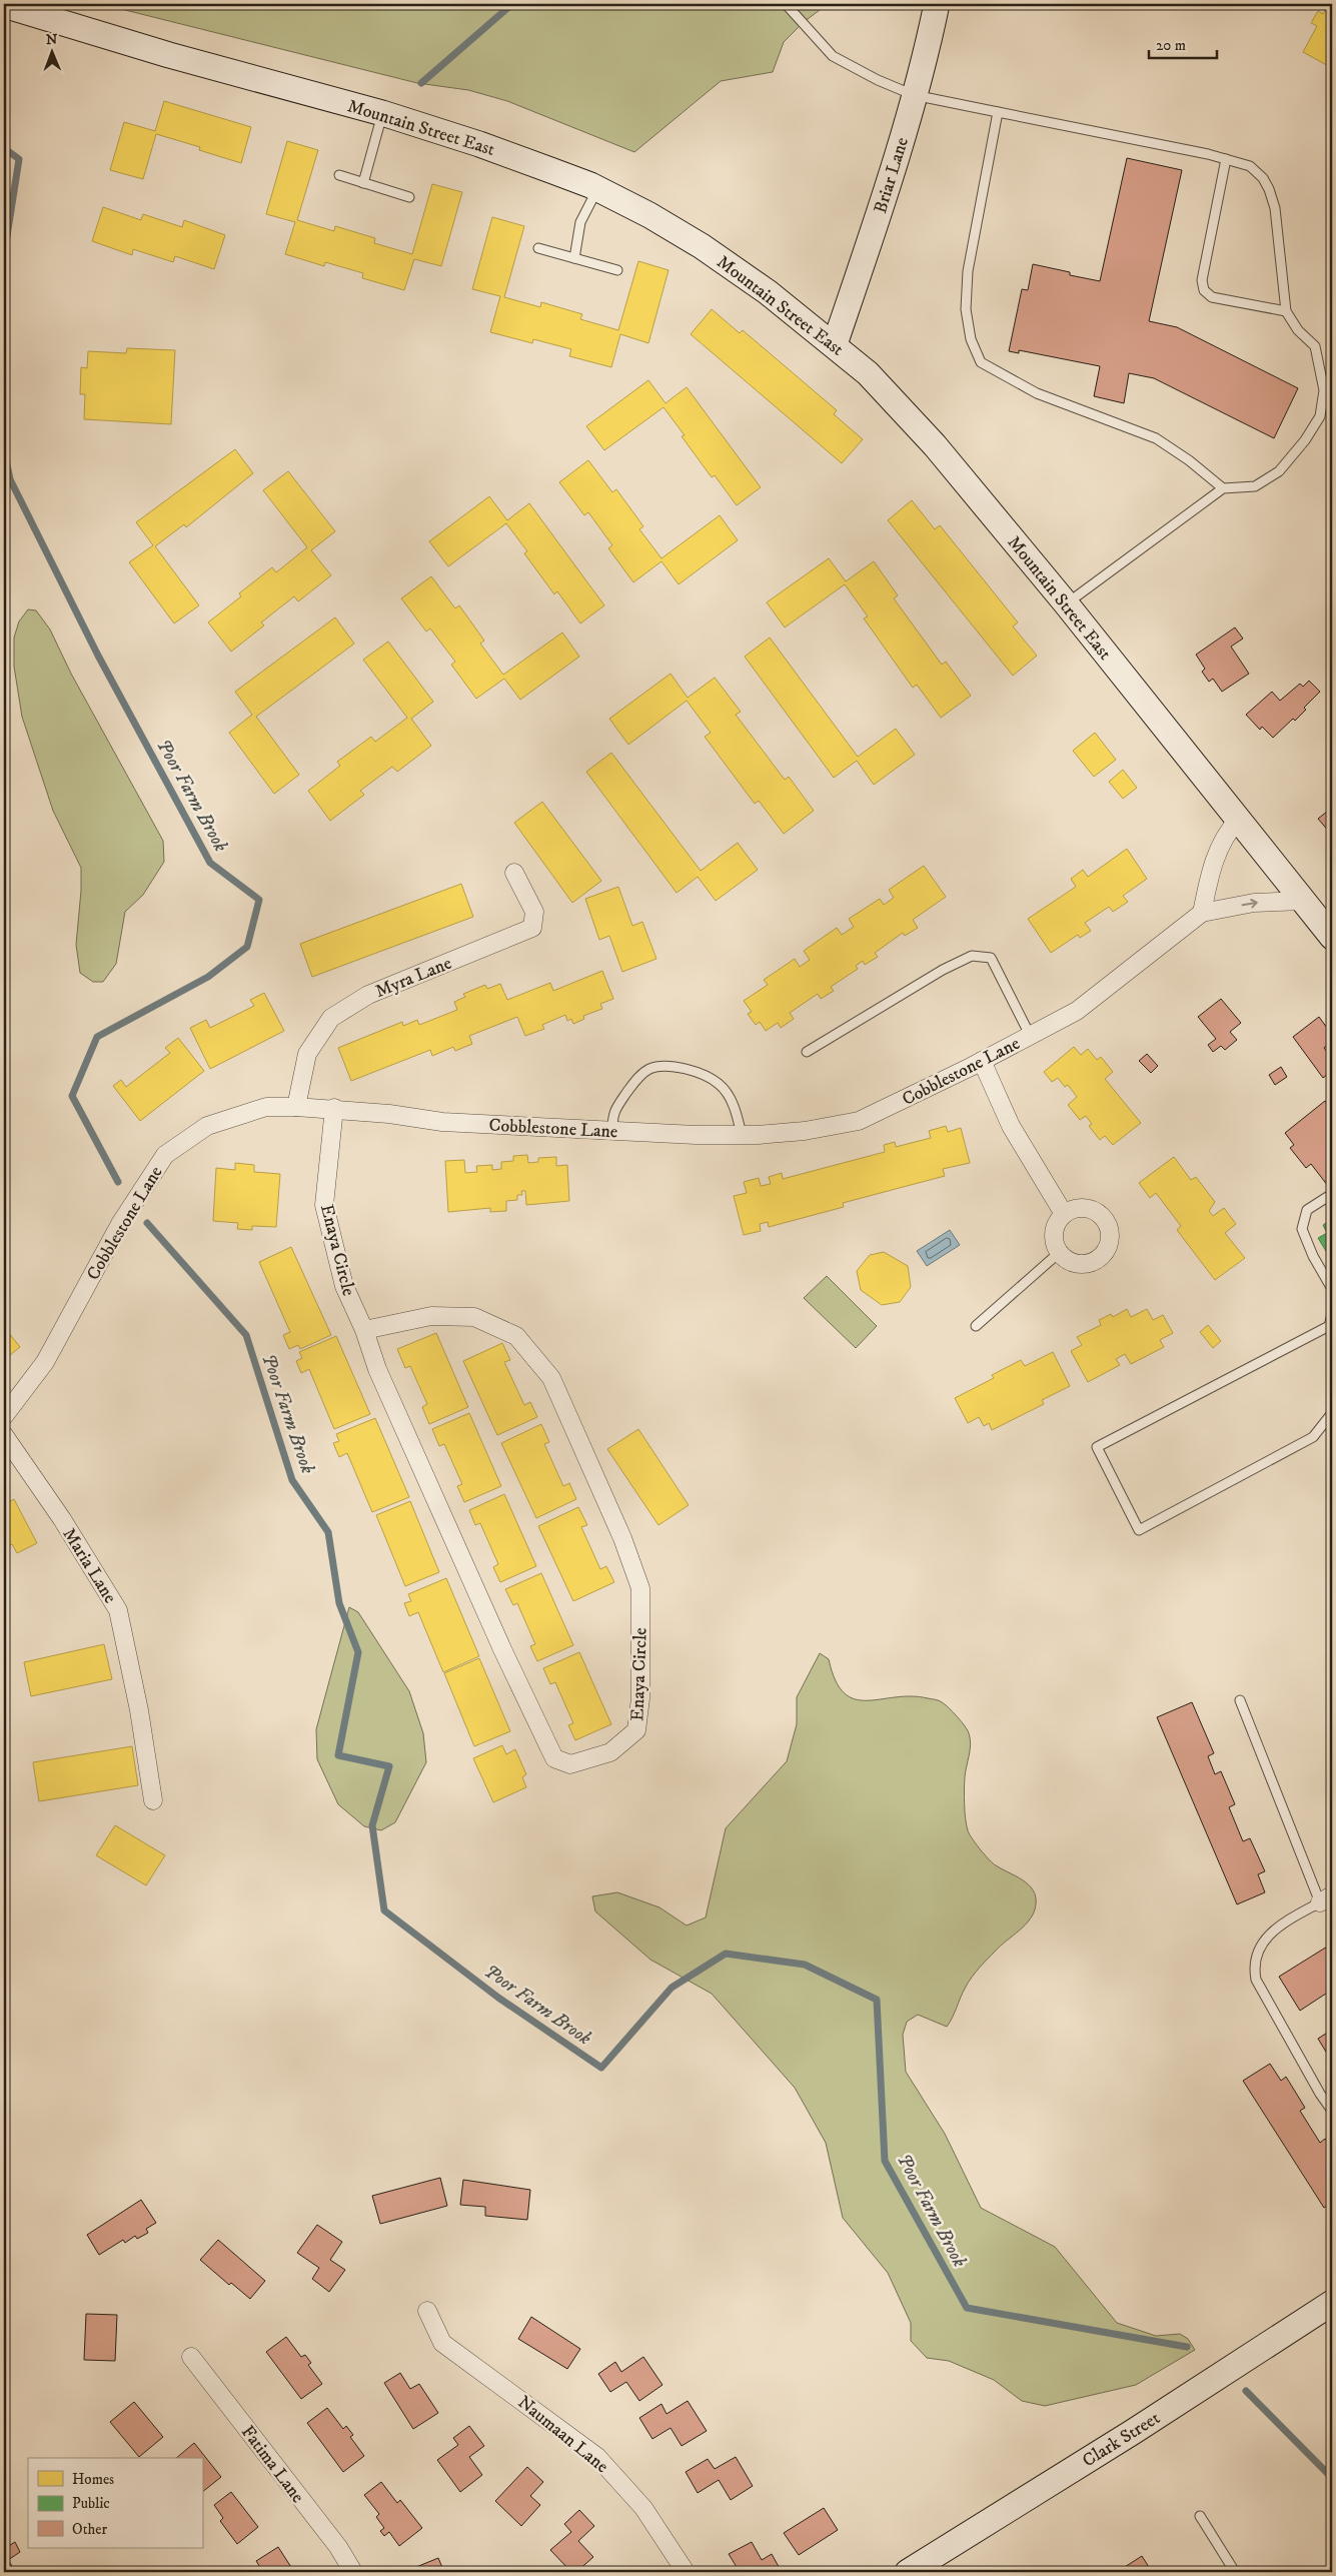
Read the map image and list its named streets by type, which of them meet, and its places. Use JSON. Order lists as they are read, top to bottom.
{
  "streets": {
    "main road": ["Mountain Street East", "Briar Lane", "Clark Street"],
    "street": [
      "Myra Lane",
      "Cobblestone Lane",
      "Enaya Circle",
      "Maria Lane",
      "Naumaan Lane",
      "Fatima Lane"
    ]
  },
  "crossings": [
    ["Mountain Street East", "Briar Lane"],
    ["Mountain Street East", "Cobblestone Lane"],
    ["Myra Lane", "Cobblestone Lane"],
    ["Cobblestone Lane", "Enaya Circle"]
  ],
  "water": ["Poor Farm Brook"],
  "legend": ["Homes", "Public", "Other"],
  "scale_bar": "20 m",
  "north": "top"
}
